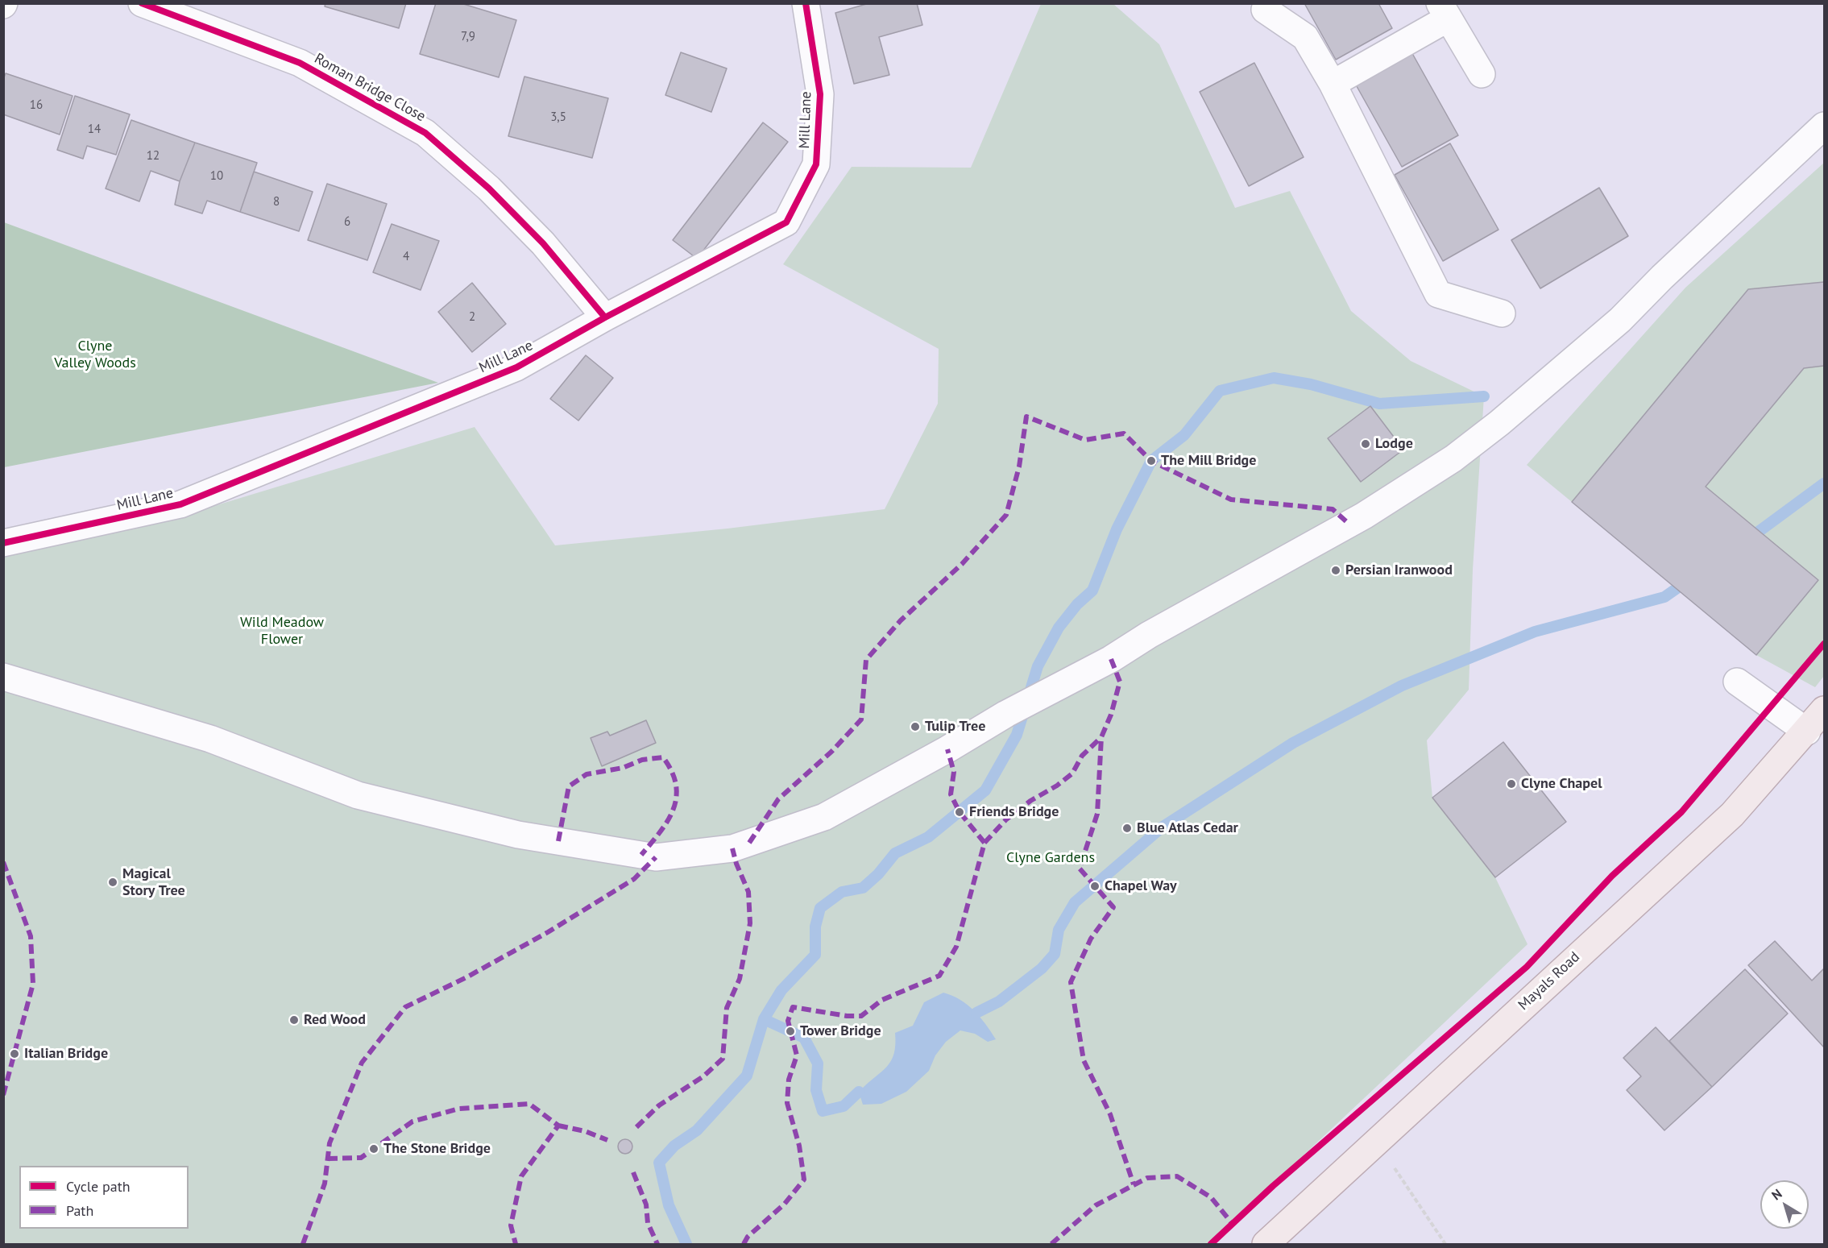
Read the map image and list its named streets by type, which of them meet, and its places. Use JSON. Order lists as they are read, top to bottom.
{
  "streets": {
    "main road": ["Mayals Road"],
    "street": ["Roman Bridge Close", "Mill Lane"]
  },
  "crossings": [
    ["Roman Bridge Close", "Mill Lane"]
  ],
  "parks": ["Clyne Valley Woods", "Wild Meadow Flower", "Clyne Gardens"],
  "places": [
    "Lodge",
    "The Mill Bridge",
    "Persian Iranwood",
    "Tulip Tree",
    "Clyne Chapel",
    "Friends Bridge",
    "Blue Atlas Cedar",
    "Magical Story Tree",
    "Chapel Way",
    "Red Wood",
    "Tower Bridge",
    "Italian Bridge",
    "The Stone Bridge"
  ],
  "house_numbers": [
    "7,9",
    "16",
    "3,5",
    "14",
    "12",
    "10",
    "8",
    "6",
    "4",
    "2"
  ],
  "legend": ["Cycle path", "Path"],
  "north": "top left"
}
